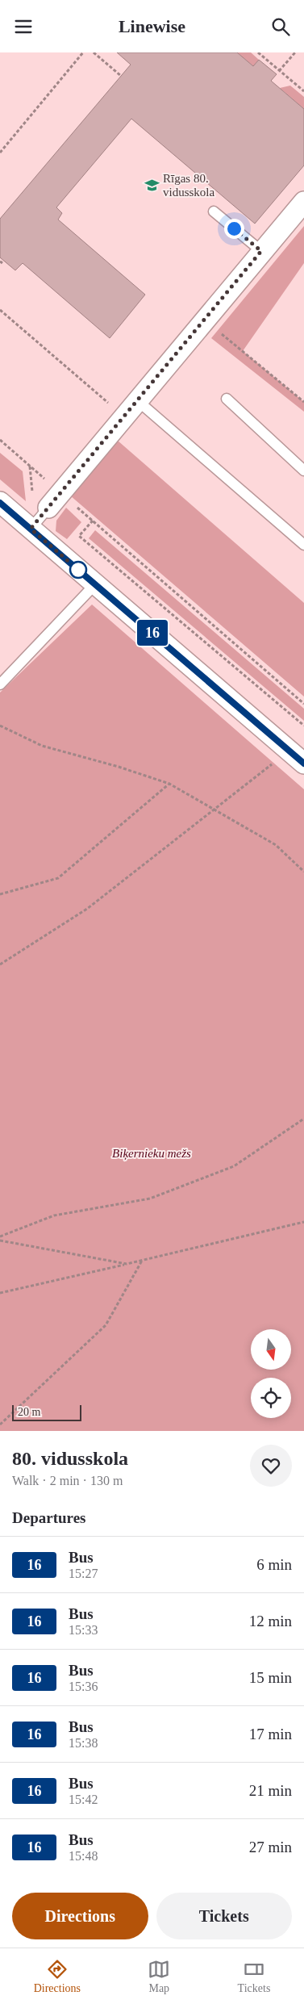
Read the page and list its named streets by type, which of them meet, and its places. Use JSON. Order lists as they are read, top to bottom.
{
  "parks": ["Biķernieku mežs"],
  "places": {
    "school or university": ["Rīgas 80. vidusskola"]
  },
  "lines": ["bus line 16"],
  "scale_bar": "20 m",
  "north": "bottom",
  "page": {
    "header": "Linewise",
    "on_map": "16",
    "scale": "20 m",
    "heading": [
      ["80. vidusskola", "Walk · 2 min · 130 m"],
      "Departures"
    ],
    "list": [
      {
        "mark": "16",
        "name": "Bus",
        "note": "15:27",
        "value": "6 min"
      },
      {
        "mark": "16",
        "name": "Bus",
        "note": "15:33",
        "value": "12 min"
      },
      {
        "mark": "16",
        "name": "Bus",
        "note": "15:36",
        "value": "15 min"
      },
      {
        "mark": "16",
        "name": "Bus",
        "note": "15:38",
        "value": "17 min"
      },
      {
        "mark": "16",
        "name": "Bus",
        "note": "15:42",
        "value": "21 min"
      },
      {
        "mark": "16",
        "name": "Bus",
        "note": "15:48",
        "value": "27 min"
      }
    ],
    "buttons": ["Directions", "Tickets"],
    "tabs": ["Directions", "Map", "Tickets"]
  }
}
